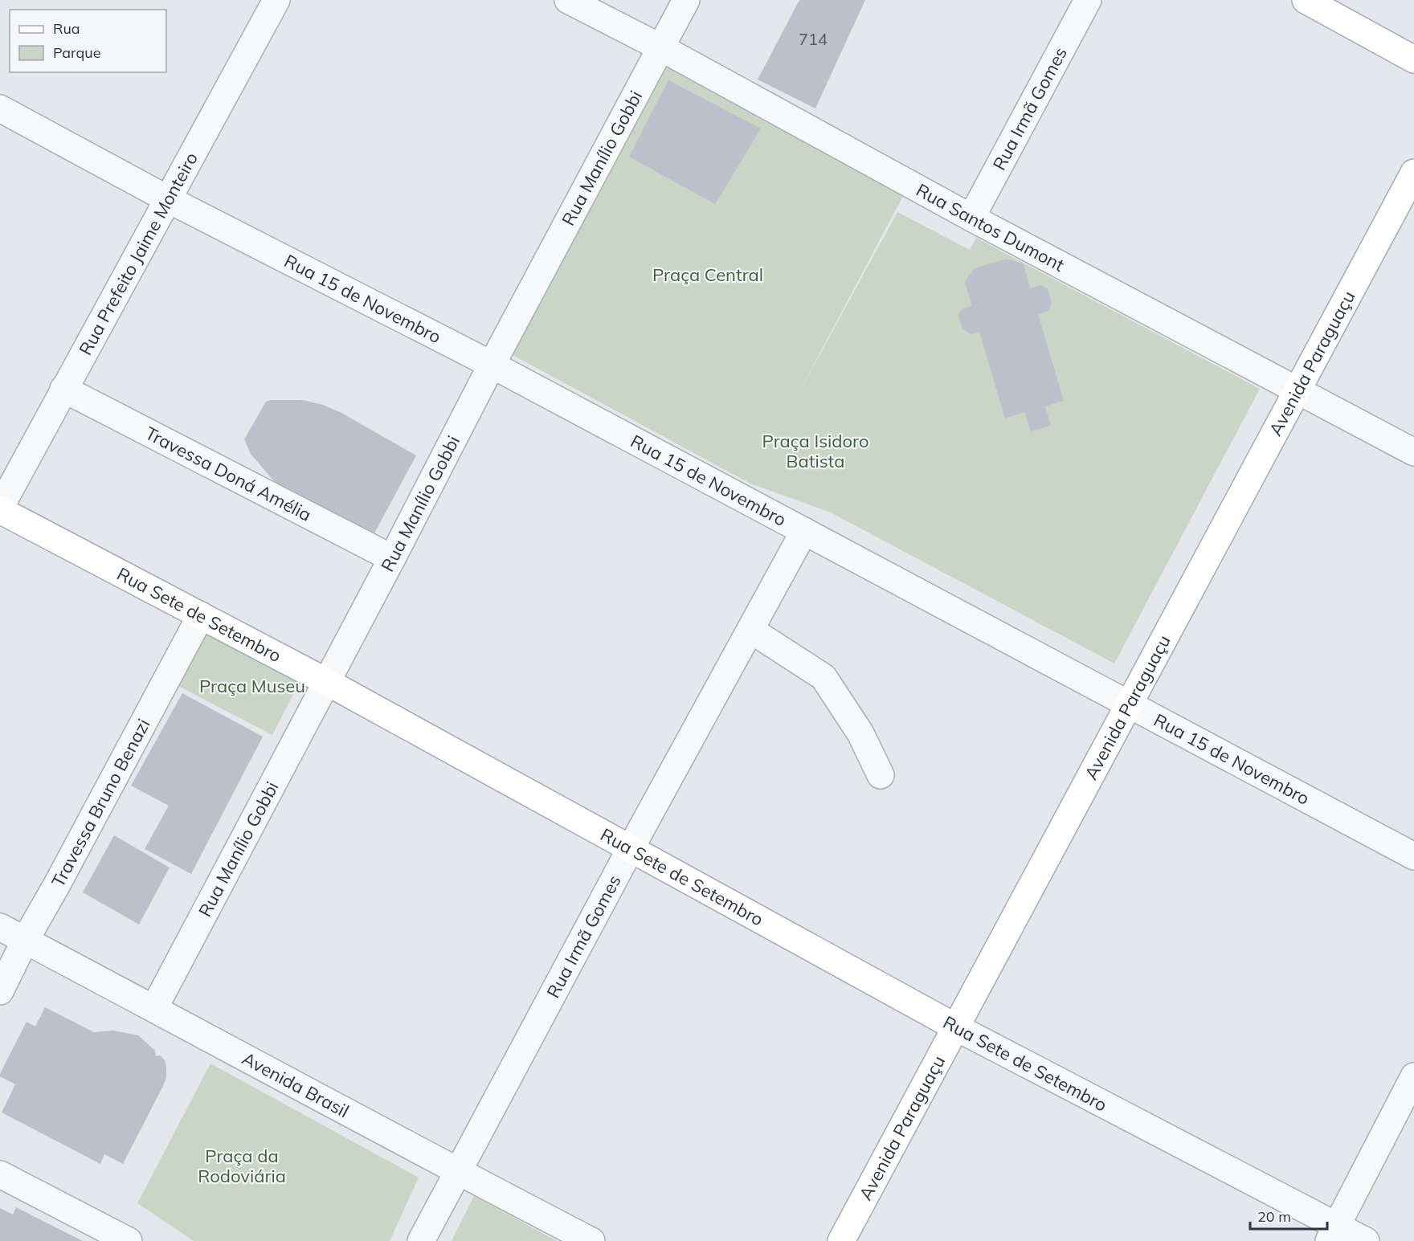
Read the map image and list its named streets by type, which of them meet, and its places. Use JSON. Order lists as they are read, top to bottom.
{
  "streets": {
    "main road": ["Avenida Paraguaçu", "Rua Sete de Setembro"],
    "street": [
      "Rua Irmã Gomes",
      "Rua Manílio Gobbi",
      "Rua Santos Dumont",
      "Rua Prefeito Jaime Monteiro",
      "Rua 15 de Novembro",
      "Travessa Doná Amélia",
      "Travessa Bruno Benazi",
      "Avenida Brasil"
    ]
  },
  "crossings": [
    ["Rua Irmã Gomes", "Rua Santos Dumont"],
    ["Rua Irmã Gomes", "Rua 15 de Novembro"],
    ["Rua Irmã Gomes", "Rua Sete de Setembro"],
    ["Rua Irmã Gomes", "Avenida Brasil"],
    ["Rua Manílio Gobbi", "Rua Santos Dumont"],
    ["Rua Manílio Gobbi", "Rua 15 de Novembro"],
    ["Rua Manílio Gobbi", "Travessa Doná Amélia"],
    ["Rua Manílio Gobbi", "Rua Sete de Setembro"],
    ["Rua Manílio Gobbi", "Avenida Brasil"],
    ["Rua Santos Dumont", "Avenida Paraguaçu"],
    ["Rua Prefeito Jaime Monteiro", "Rua 15 de Novembro"],
    ["Rua Prefeito Jaime Monteiro", "Travessa Doná Amélia"],
    ["Rua Prefeito Jaime Monteiro", "Rua Sete de Setembro"],
    ["Rua 15 de Novembro", "Avenida Paraguaçu"],
    ["Avenida Paraguaçu", "Rua Sete de Setembro"],
    ["Rua Sete de Setembro", "Travessa Bruno Benazi"],
    ["Travessa Bruno Benazi", "Avenida Brasil"]
  ],
  "parks": [
    "Praça Central",
    "Praça Isidoro Batista",
    "Praça Museu",
    "Praça da Rodoviária"
  ],
  "house_numbers": ["714"],
  "legend": ["Rua", "Parque"],
  "scale_bar": "20 m"
}
